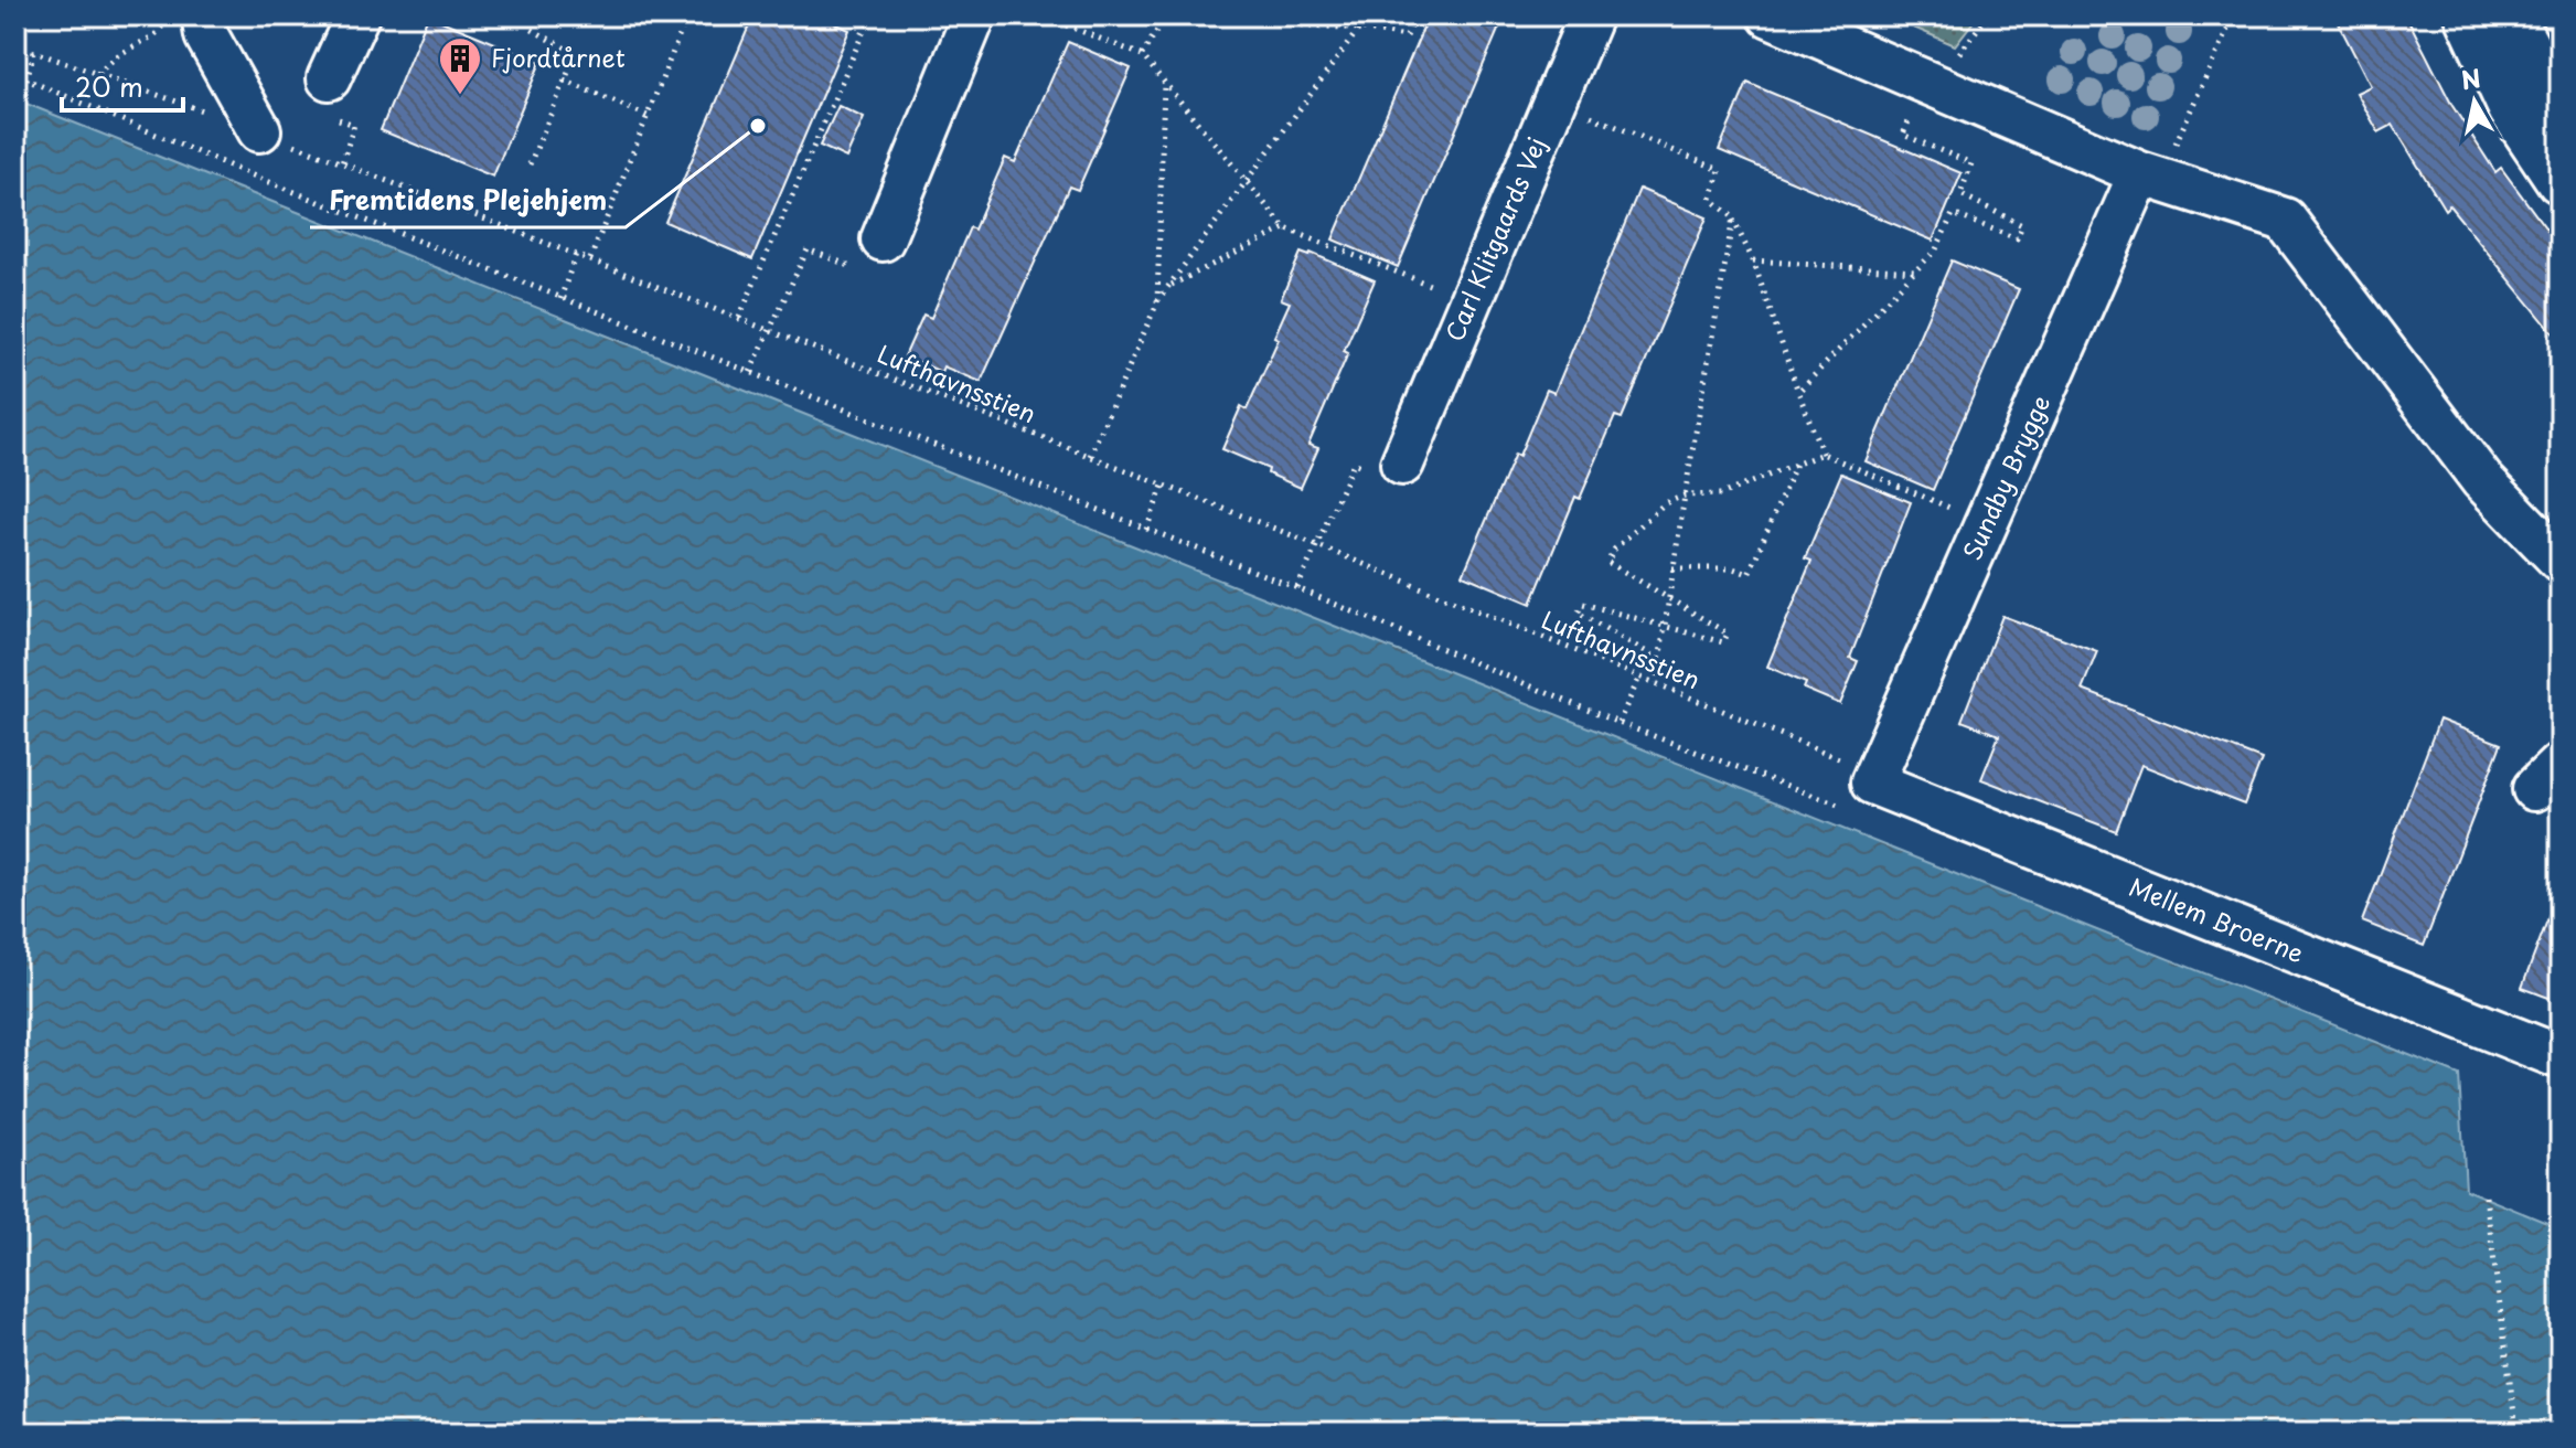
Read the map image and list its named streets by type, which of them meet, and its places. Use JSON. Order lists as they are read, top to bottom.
{
  "streets": {
    "street": ["Carl Klitgaards Vej", "Sundby Brygge", "Mellem Broerne"],
    "path": ["Lufthavnsstien"]
  },
  "crossings": [
    ["Lufthavnsstien", "Sundby Brygge"],
    ["Lufthavnsstien", "Mellem Broerne"],
    ["Sundby Brygge", "Mellem Broerne"]
  ],
  "places": {
    "building": ["Fjordtårnet"],
    "other": ["Fremtidens Plejehjem"]
  },
  "scale_bar": "20 m",
  "north": "top"
}
